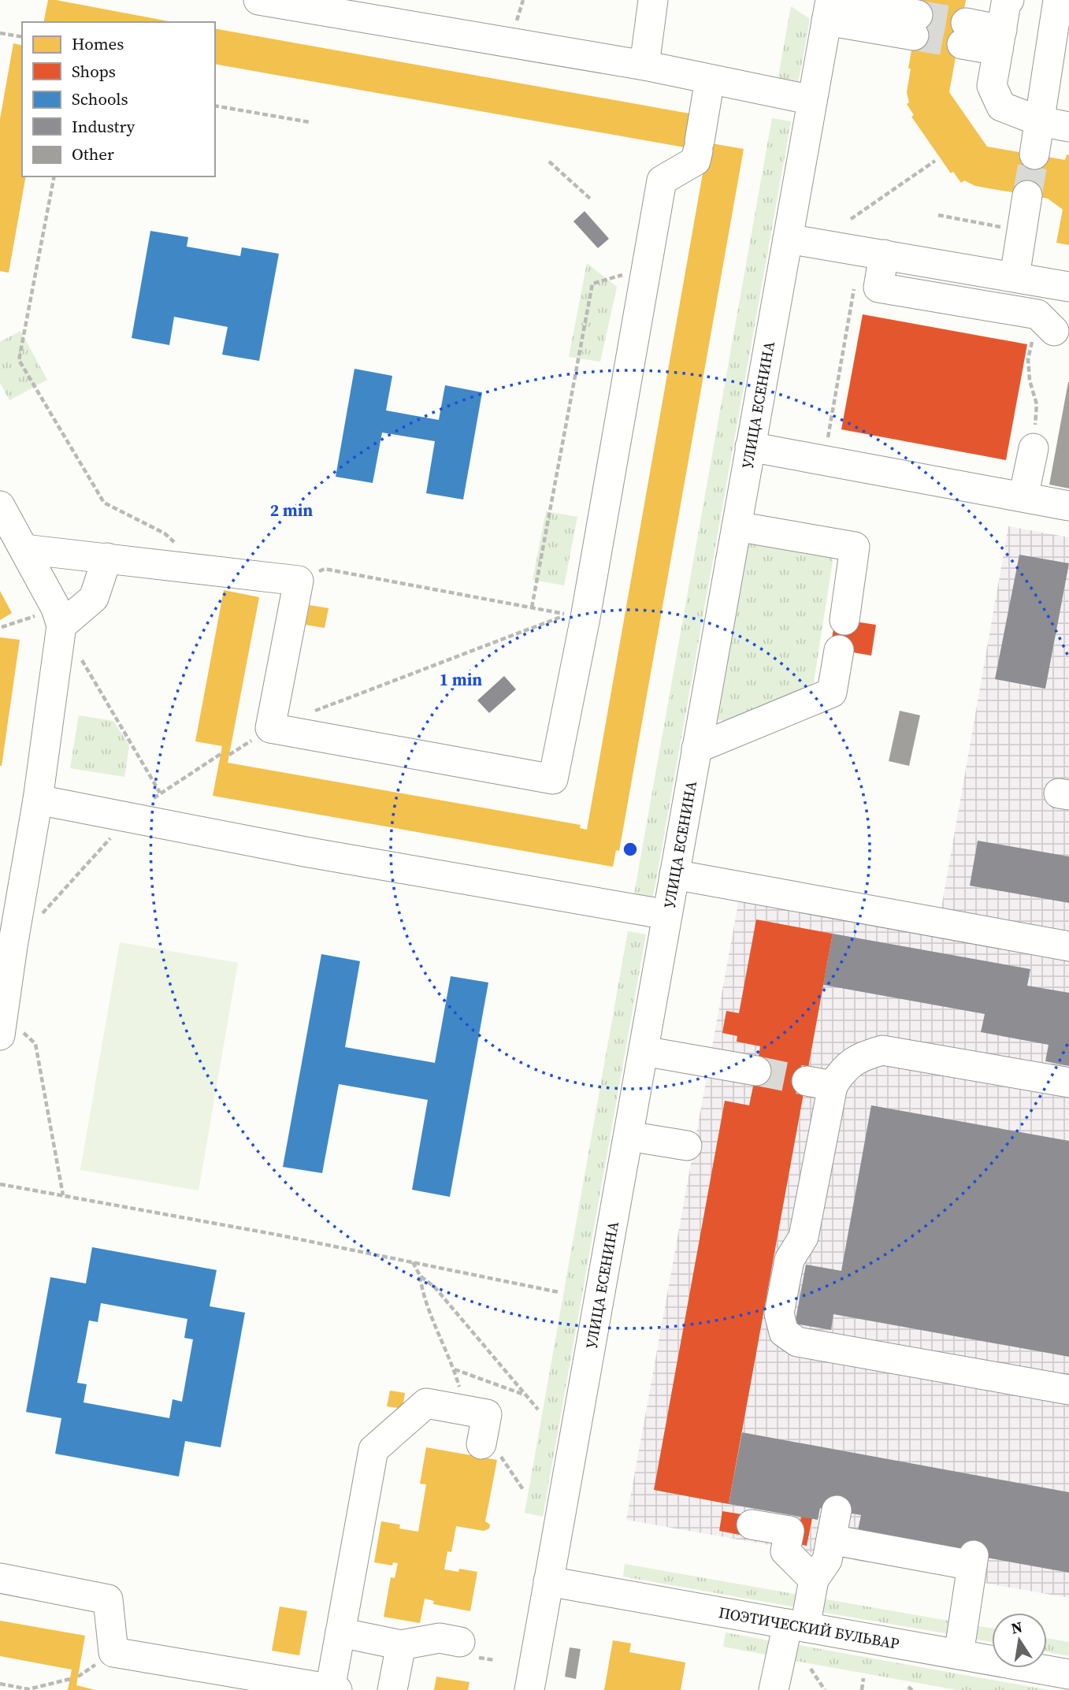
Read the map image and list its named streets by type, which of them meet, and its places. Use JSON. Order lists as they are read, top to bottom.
{
  "streets": {
    "street": ["УЛИЦА ЕСЕНИНА", "ПОЭТИЧЕСКИЙ БУЛЬВАР"]
  },
  "crossings": [
    ["УЛИЦА ЕСЕНИНА", "ПОЭТИЧЕСКИЙ БУЛЬВАР"]
  ],
  "legend": [
    "Homes",
    "Shops",
    "Schools",
    "Industry",
    "Other"
  ],
  "north": "top",
  "rings": ["2 min", "1 min"]
}
